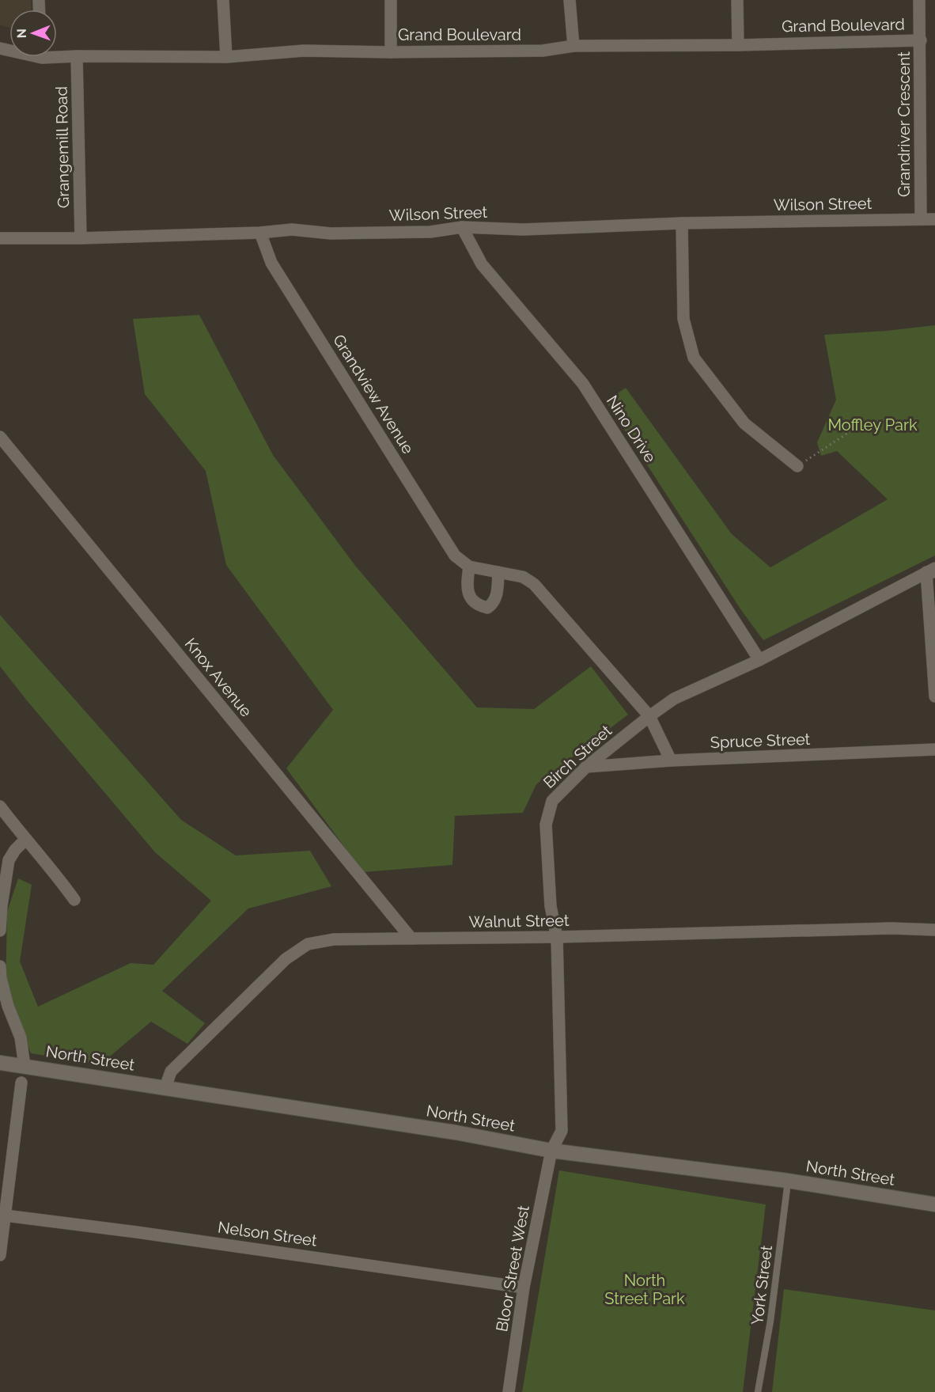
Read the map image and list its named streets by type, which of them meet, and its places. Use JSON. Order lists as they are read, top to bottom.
{
  "streets": {
    "main road": ["North Street"],
    "street": [
      "Grand Boulevard",
      "Grandriver Crescent",
      "Grangemill Road",
      "Wilson Street",
      "Grandview Avenue",
      "Nino Drive",
      "Knox Avenue",
      "Spruce Street",
      "Birch Street",
      "Walnut Street",
      "Nelson Street",
      "Bloor Street West"
    ],
    "lane": ["York Street"]
  },
  "crossings": [
    ["Grand Boulevard", "Grandriver Crescent"],
    ["Grand Boulevard", "Grangemill Road"],
    ["Grandriver Crescent", "Wilson Street"],
    ["Grangemill Road", "Wilson Street"],
    ["Wilson Street", "Grandview Avenue"],
    ["Wilson Street", "Nino Drive"],
    ["Nino Drive", "Birch Street"],
    ["Knox Avenue", "Walnut Street"],
    ["Spruce Street", "Birch Street"],
    ["Birch Street", "Walnut Street"],
    ["Birch Street", "North Street"],
    ["Birch Street", "Bloor Street West"],
    ["Walnut Street", "North Street"],
    ["North Street", "Bloor Street West"],
    ["North Street", "York Street"],
    ["Nelson Street", "Bloor Street West"]
  ],
  "parks": ["Moffley Park", "North Street Park"],
  "north": "left"
}
